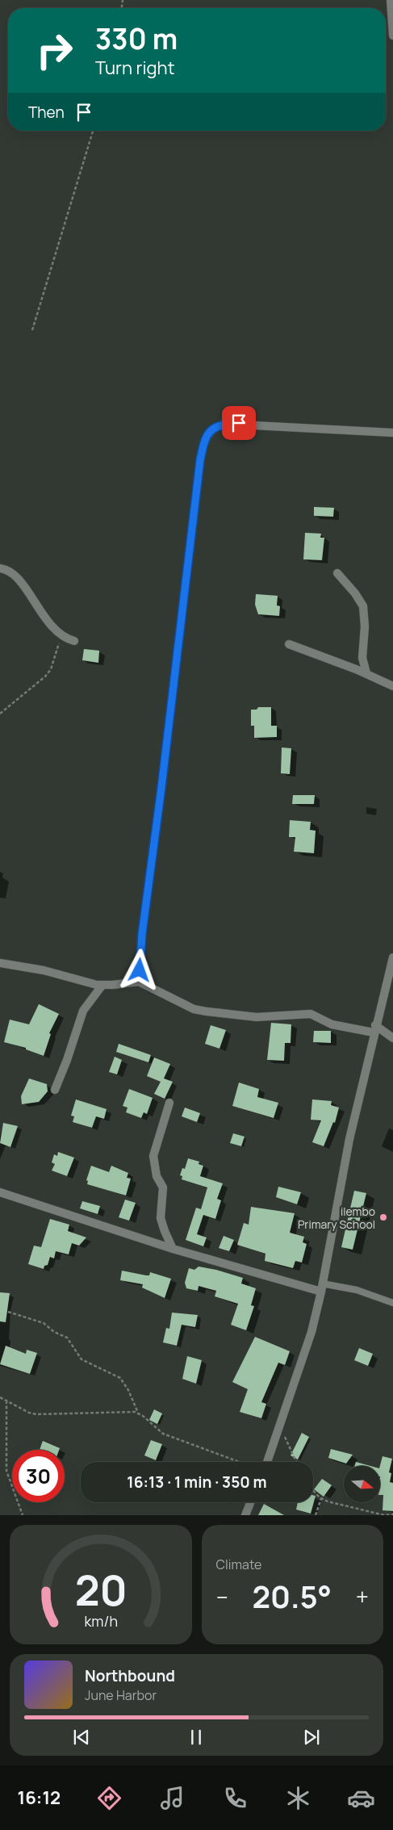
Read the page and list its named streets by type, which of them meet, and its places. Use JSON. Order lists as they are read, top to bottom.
{
  "places": ["ilembo Primary School"],
  "north": "right",
  "page": {
    "turn": ["330 m", "Turn right"],
    "then": "Then",
    "limit": "30",
    "trip": "16:13 · 1 min · 350 m",
    "tile": "Climate",
    "heat": ["−", "20.5°", "+"],
    "song": ["Northbound", "June Harbor"],
    "tabs": "16:12",
    "gauge": ["20", "km/h"]
  }
}
